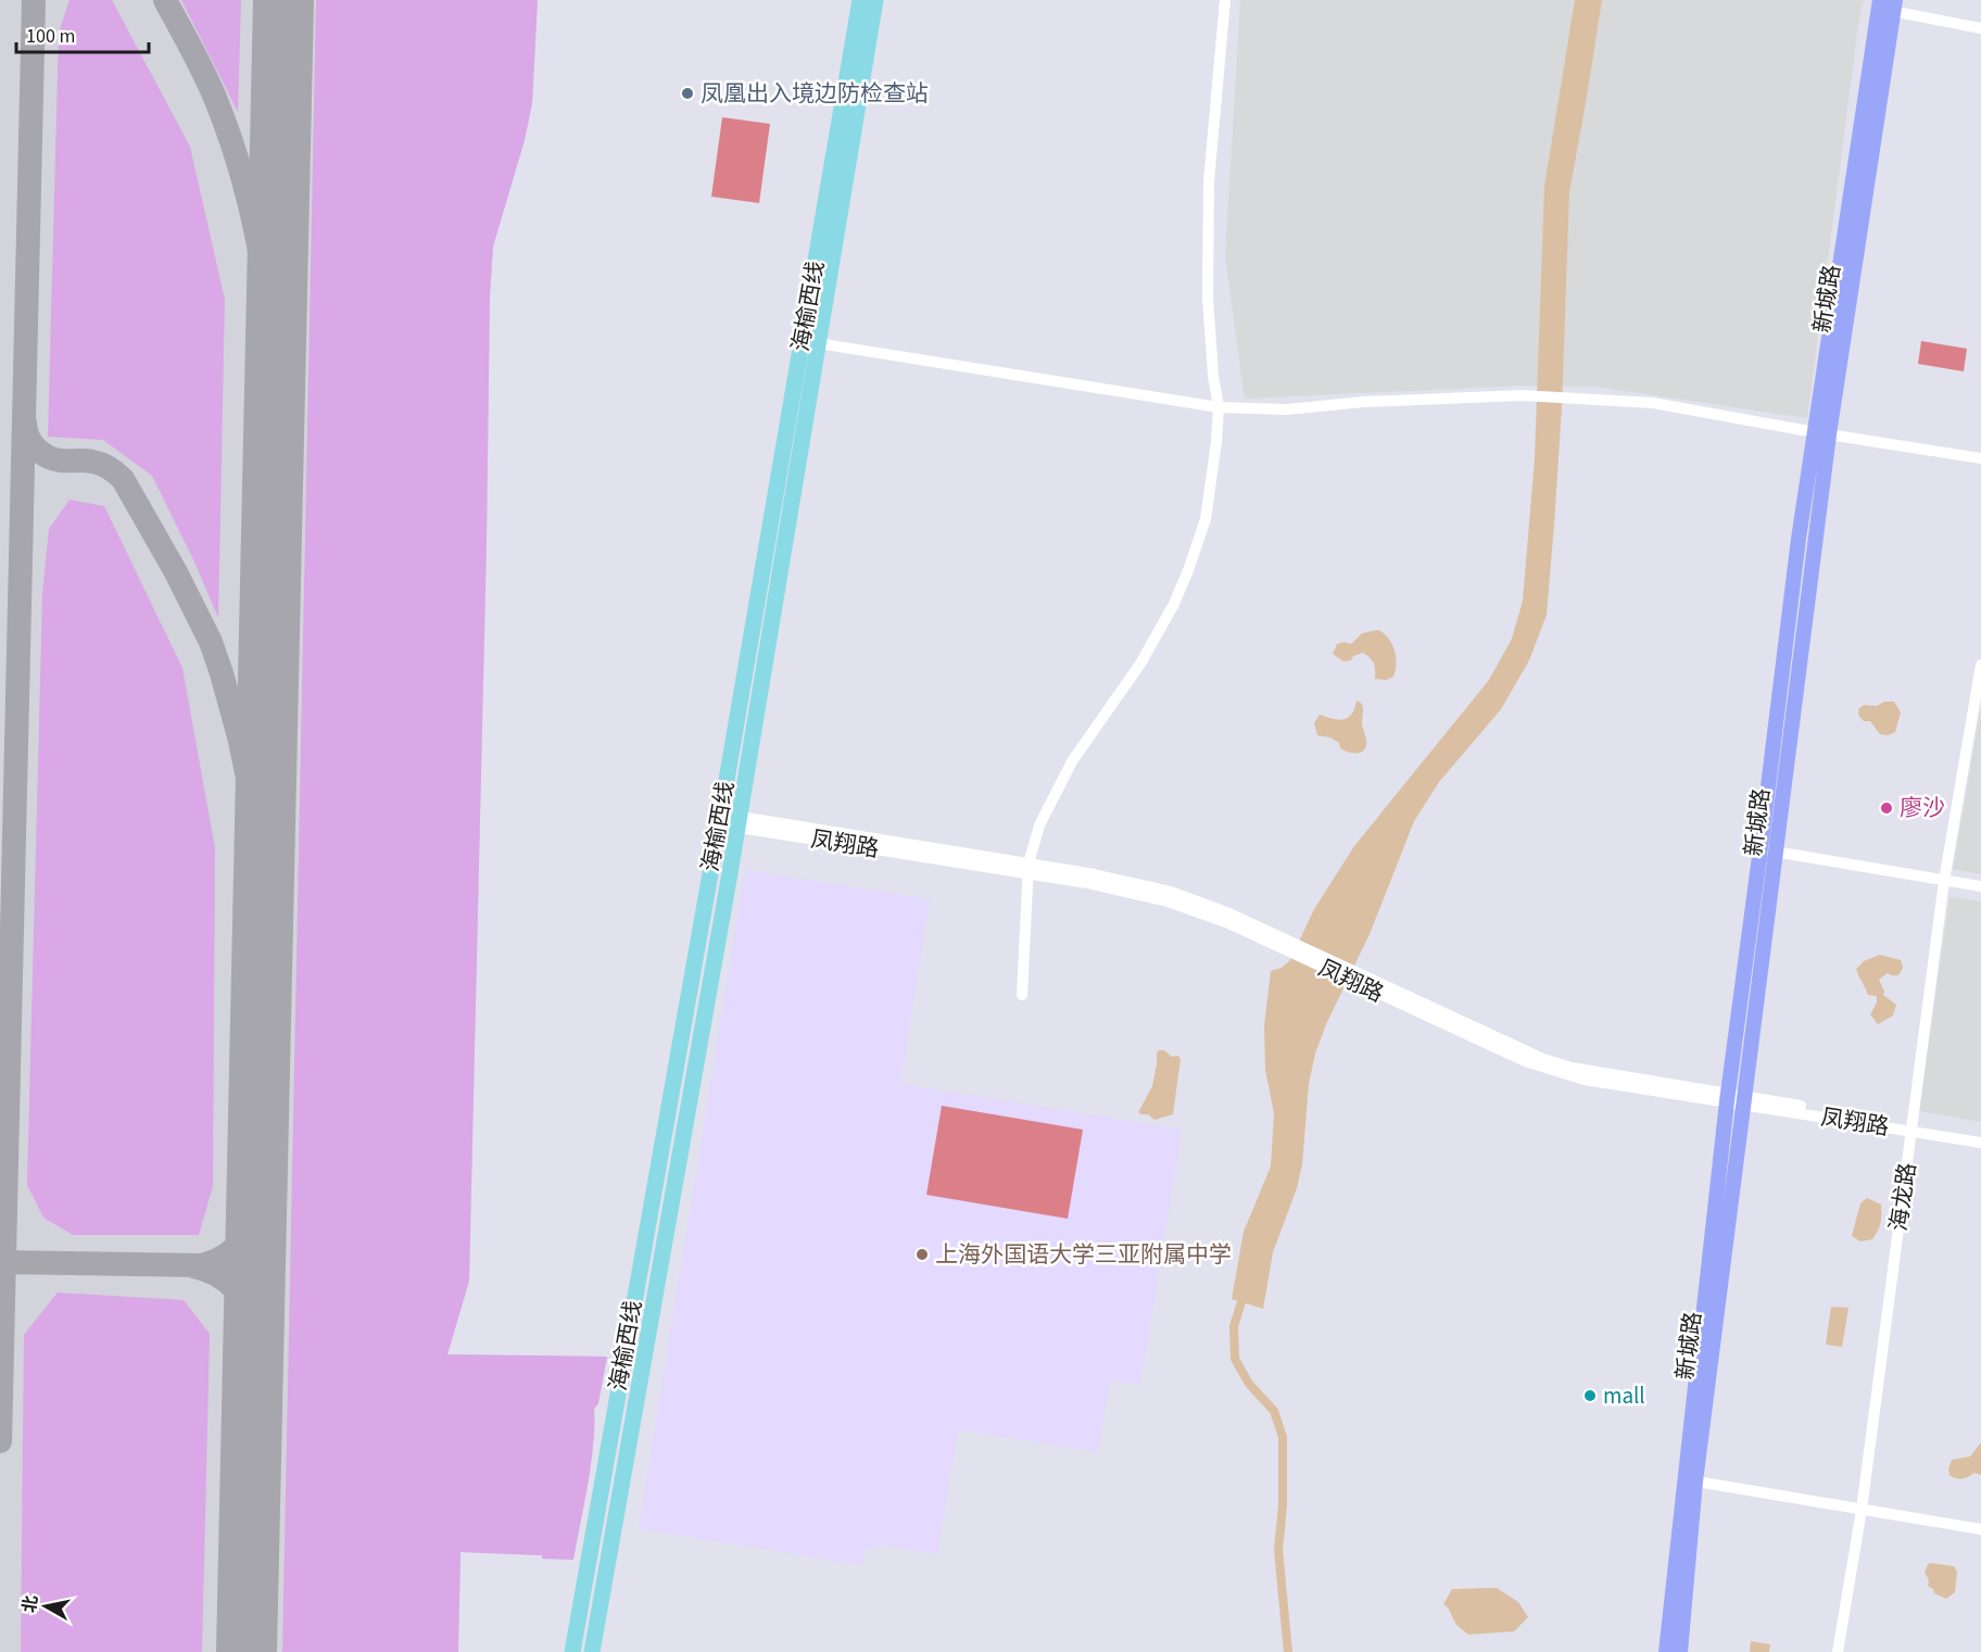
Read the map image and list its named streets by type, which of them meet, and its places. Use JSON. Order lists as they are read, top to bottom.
{
  "streets": {
    "highway": ["海榆西线"],
    "main road": ["新城路"],
    "street": ["凤翔路", "海龙路"]
  },
  "crossings": [
    ["新城路", "凤翔路"],
    ["海榆西线", "凤翔路"],
    ["凤翔路", "海龙路"]
  ],
  "places": [
    "凤凰出入境边防检查站",
    "廖沙",
    "上海外国语大学三亚附属中学",
    "mall"
  ],
  "scale_bar": "100 m",
  "north": "left"
}
